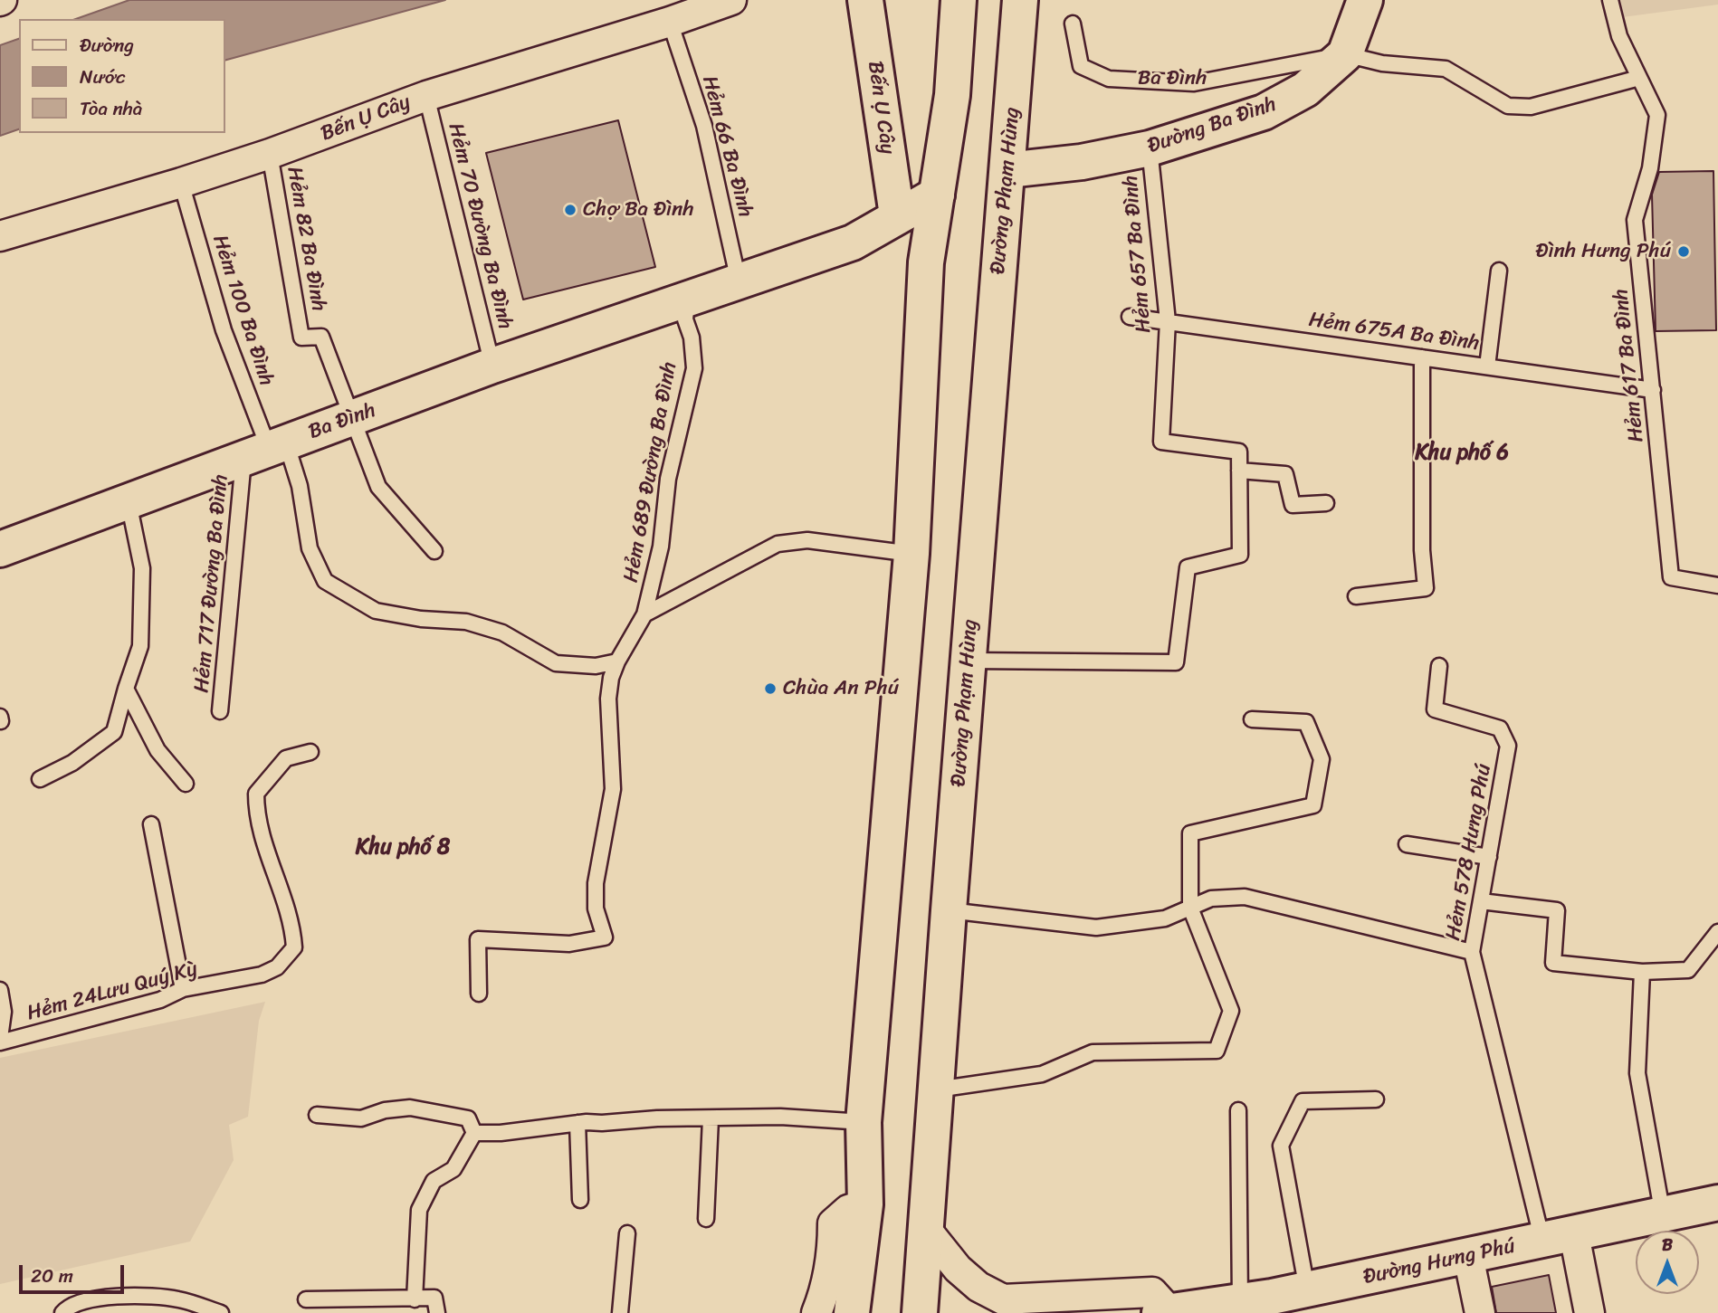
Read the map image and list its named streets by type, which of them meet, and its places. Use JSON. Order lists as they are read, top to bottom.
{
  "streets": {
    "main road": [
      "Ba Đình",
      "Bến Ụ Cây",
      "Đường Ba Đình",
      "Đường Phạm Hùng",
      "Đường Hưng Phú"
    ],
    "lane": [
      "Hẻm 66 Ba Đình",
      "Hẻm 70 Đường Ba Đình",
      "Hẻm 82 Ba Đình",
      "Hẻm 657 Ba Đình",
      "Hẻm 100 Ba Đình",
      "Hẻm 675A Ba Đình",
      "Hẻm 617 Ba Đình",
      "Hẻm 689 Đường Ba Đình",
      "Hẻm 717 Đường Ba Đình",
      "Hẻm 578 Hưng Phú",
      "Hẻm 24Lưu Quý Kỳ"
    ]
  },
  "crossings": [
    ["Ba Đình", "Đường Ba Đình"],
    ["Ba Đình", "Hẻm 70 Đường Ba Đình"],
    ["Ba Đình", "Hẻm 82 Ba Đình"],
    ["Ba Đình", "Hẻm 100 Ba Đình"],
    ["Ba Đình", "Hẻm 689 Đường Ba Đình"],
    ["Ba Đình", "Hẻm 717 Đường Ba Đình"],
    ["Bến Ụ Cây", "Hẻm 66 Ba Đình"],
    ["Bến Ụ Cây", "Hẻm 70 Đường Ba Đình"],
    ["Bến Ụ Cây", "Hẻm 82 Ba Đình"],
    ["Bến Ụ Cây", "Hẻm 100 Ba Đình"],
    ["Đường Ba Đình", "Đường Phạm Hùng"],
    ["Đường Ba Đình", "Hẻm 657 Ba Đình"],
    ["Hẻm 657 Ba Đình", "Hẻm 675A Ba Đình"],
    ["Hẻm 100 Ba Đình", "Hẻm 689 Đường Ba Đình"],
    ["Hẻm 100 Ba Đình", "Hẻm 717 Đường Ba Đình"],
    ["Hẻm 675A Ba Đình", "Hẻm 617 Ba Đình"],
    ["Hẻm 578 Hưng Phú", "Đường Hưng Phú"]
  ],
  "districts": ["Khu phố 6", "Khu phố 8"],
  "places": ["Chợ Ba Đình", "Đình Hưng Phú", "Chùa An Phú"],
  "legend": ["Đường", "Nước", "Tòa nhà"],
  "scale_bar": "20 m",
  "north": "top"
}
